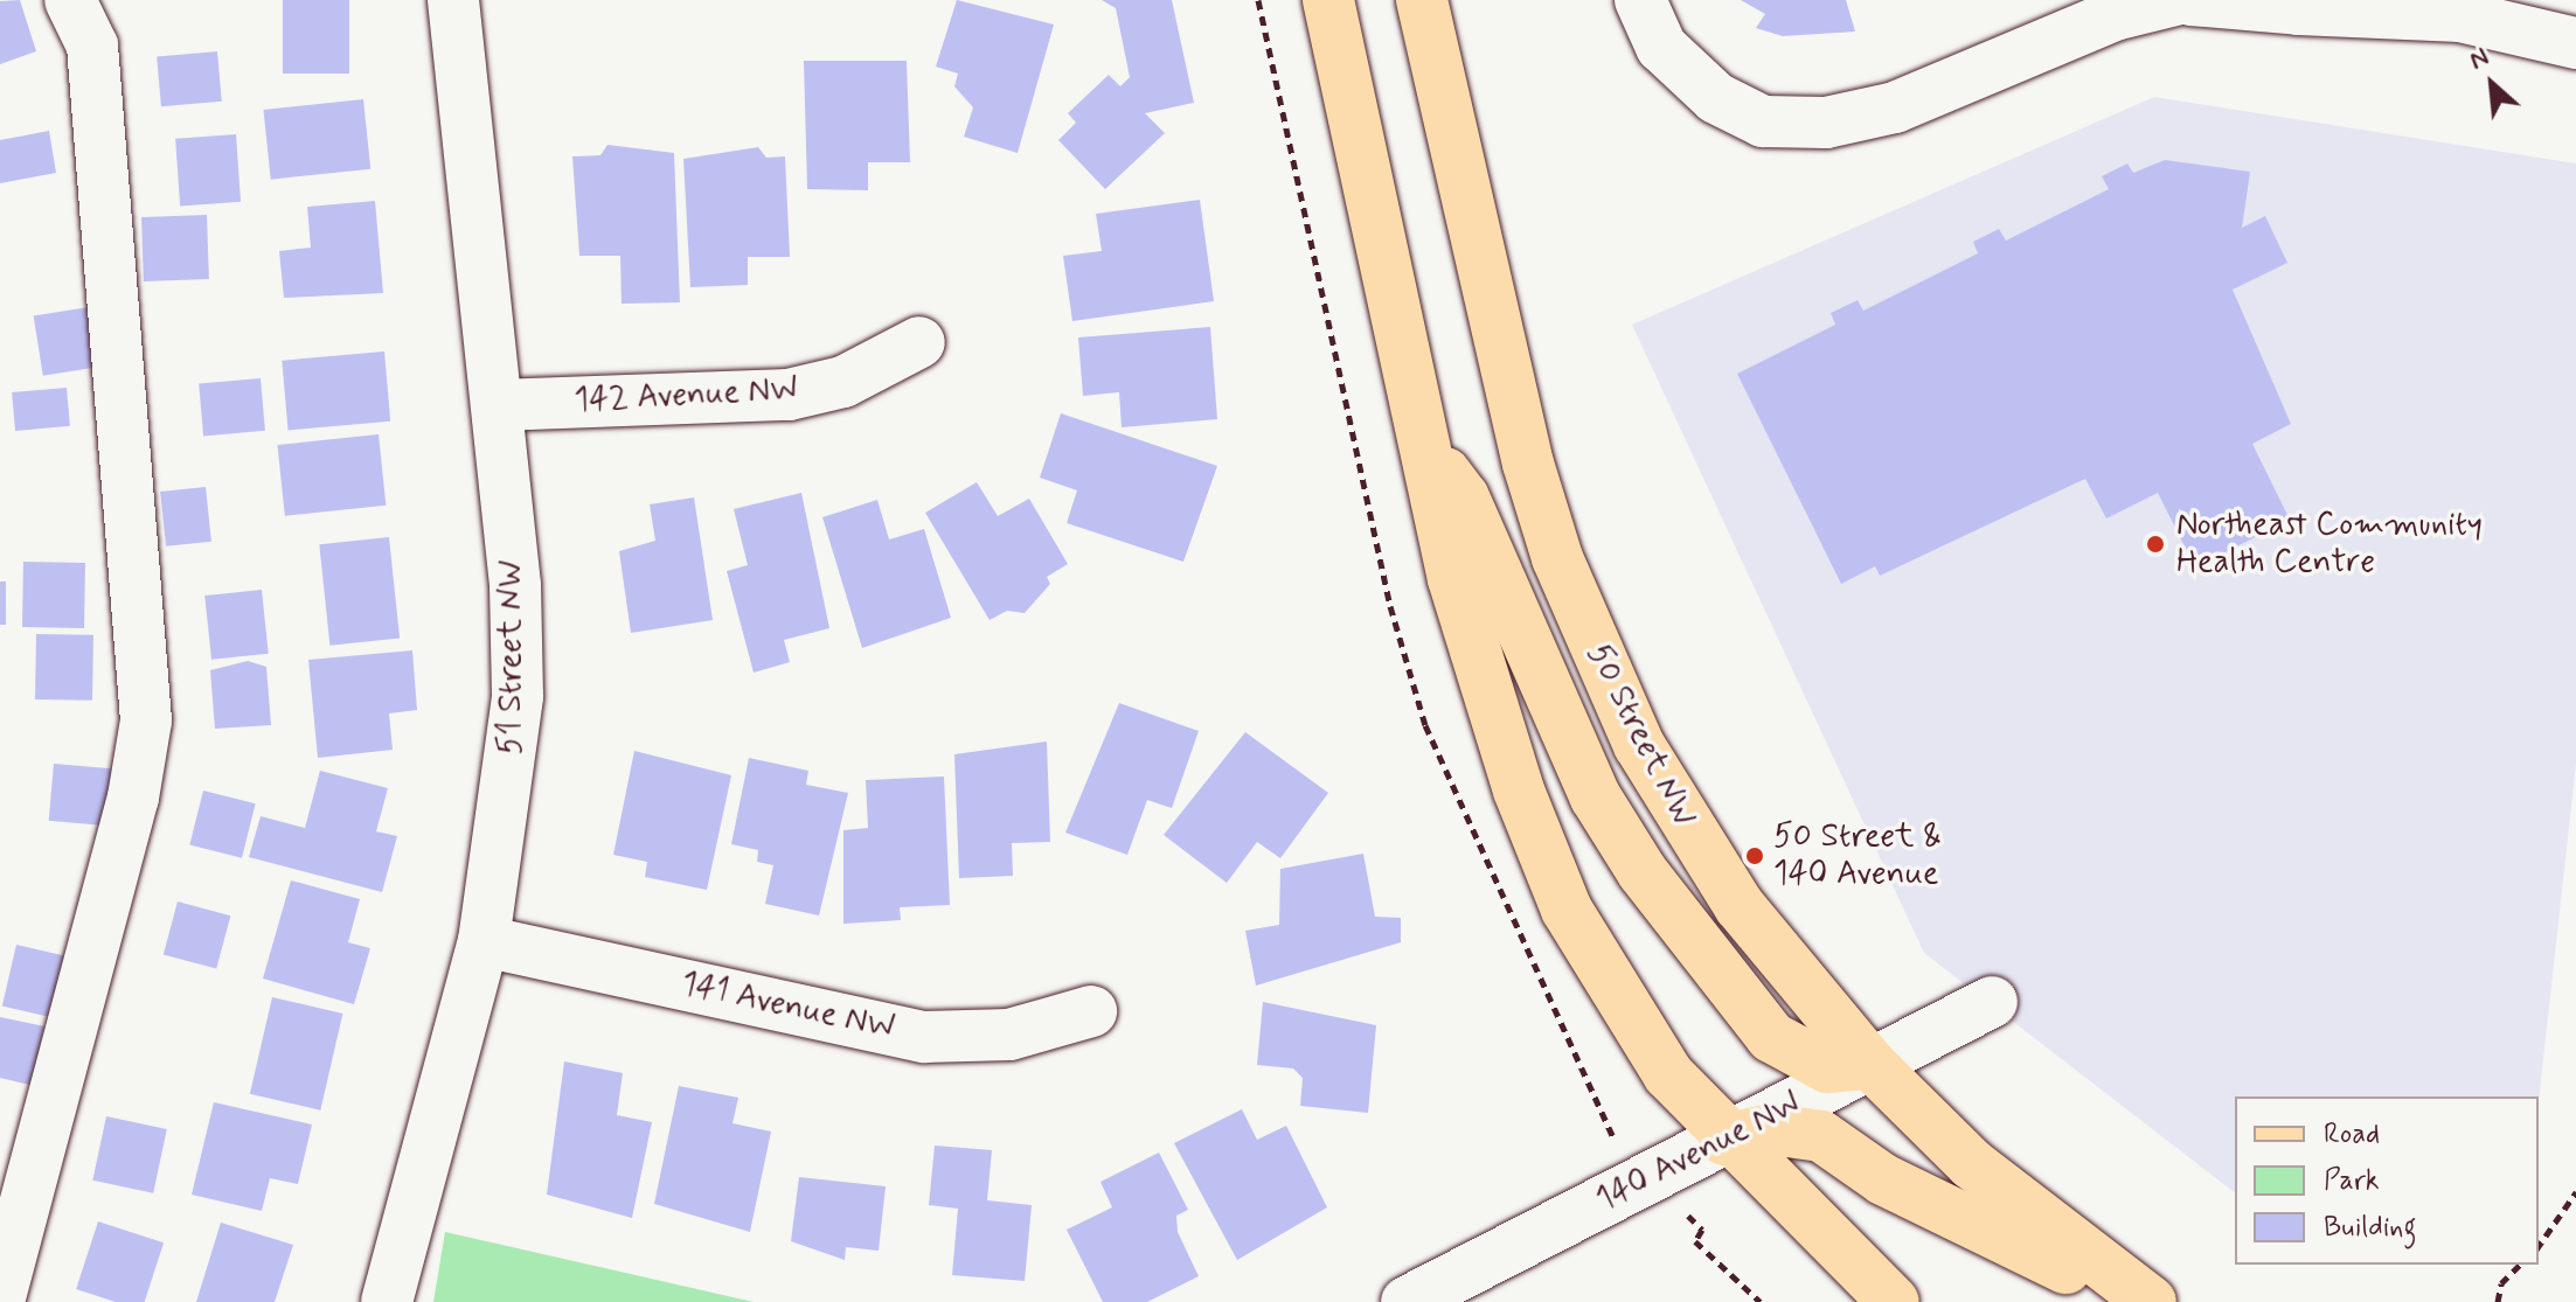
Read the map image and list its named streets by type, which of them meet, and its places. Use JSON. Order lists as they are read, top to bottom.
{
  "streets": {
    "main road": ["50 Street NW"],
    "street": [
      "142 Avenue NW",
      "51 Street NW",
      "141 Avenue NW",
      "140 Avenue NW"
    ]
  },
  "crossings": [
    ["142 Avenue NW", "51 Street NW"],
    ["51 Street NW", "141 Avenue NW"],
    ["50 Street NW", "140 Avenue NW"]
  ],
  "places": ["Northeast Community Health Centre", "50 Street & 140 Avenue"],
  "legend": ["Road", "Park", "Building"],
  "north": "top left"
}
